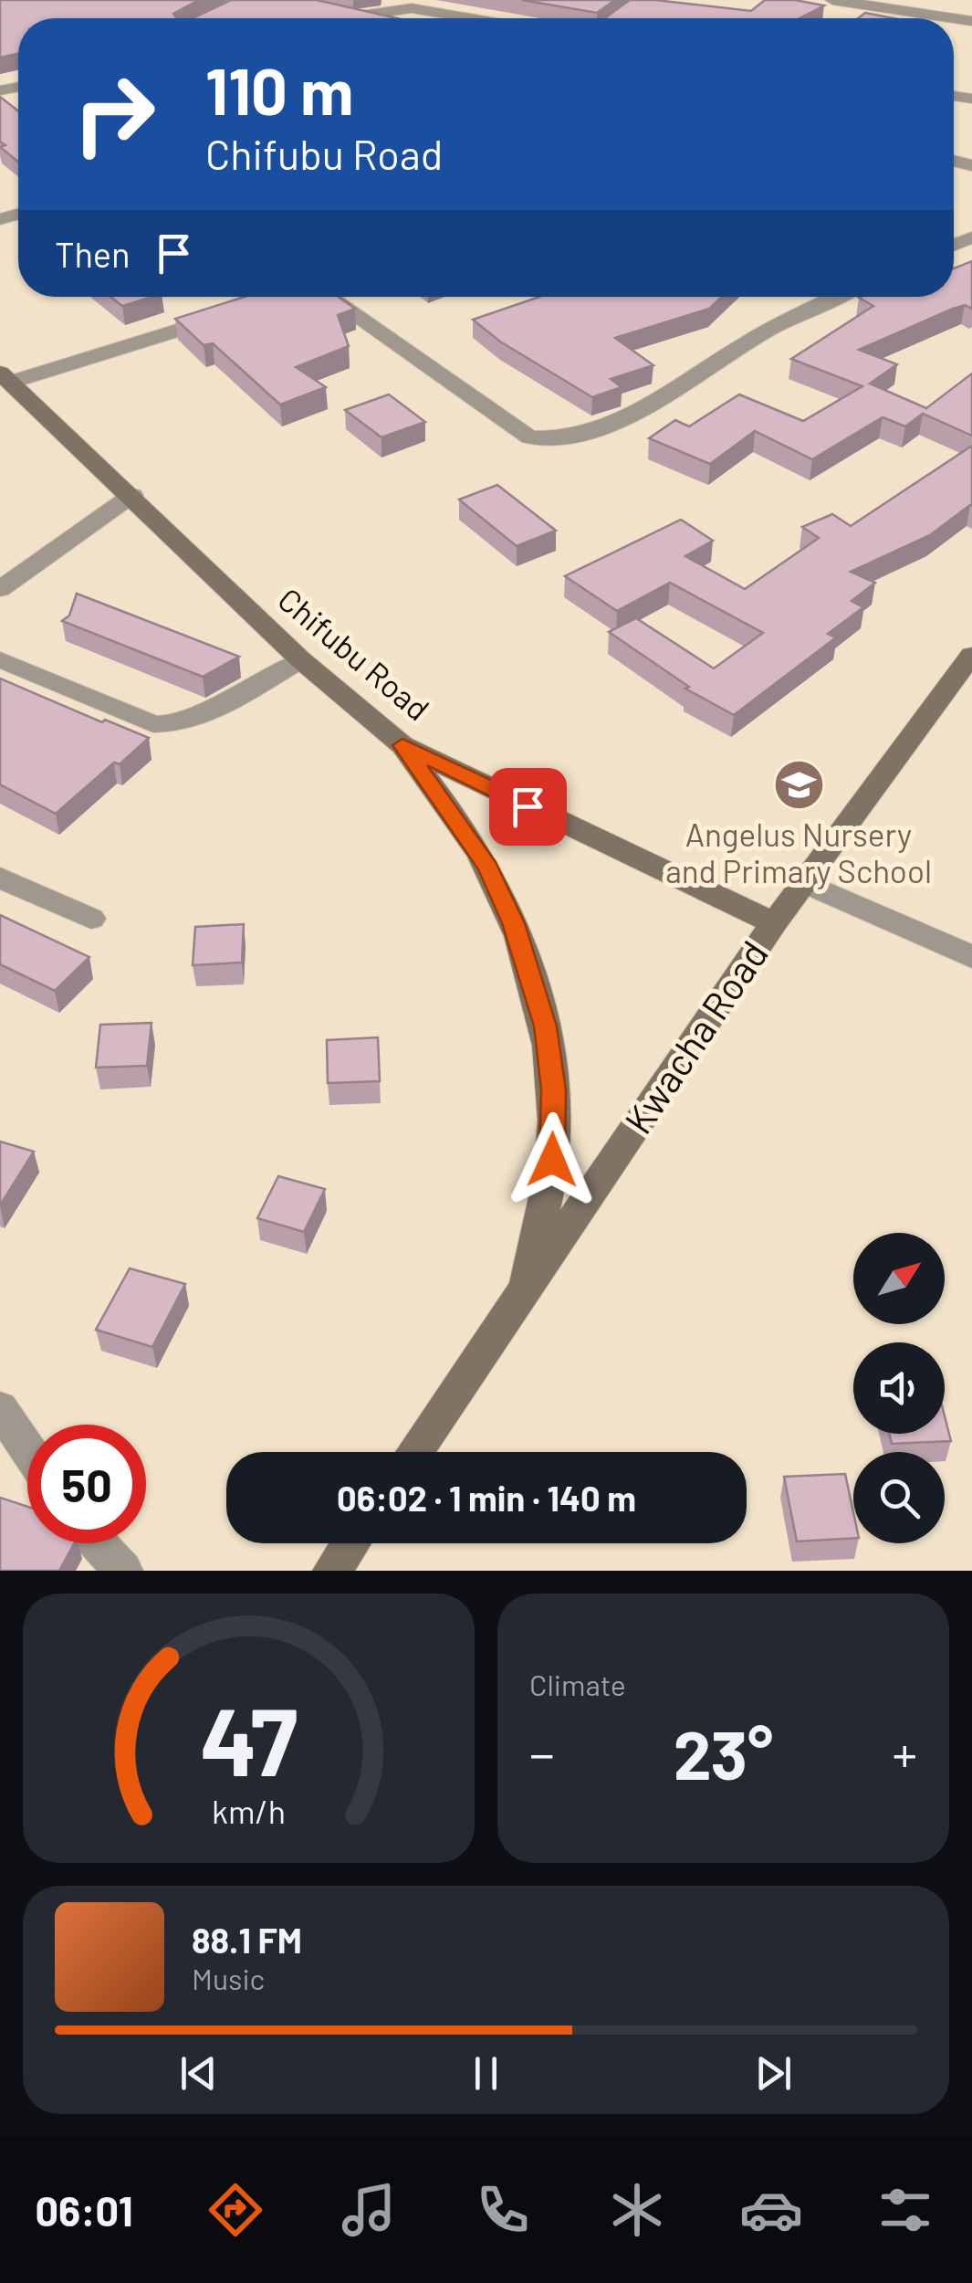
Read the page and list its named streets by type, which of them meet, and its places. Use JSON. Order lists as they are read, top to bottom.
{
  "streets": {
    "main road": ["Chifubu Road", "Kwacha Road"]
  },
  "crossings": [
    ["Chifubu Road", "Kwacha Road"]
  ],
  "places": {
    "school or university": ["Angelus Nursery and Primary School"]
  },
  "north": "top right",
  "page": {
    "turn": ["110 m", "Chifubu Road"],
    "then": "Then",
    "limit": "50",
    "trip": "06:02 · 1 min · 140 m",
    "tile": "Climate",
    "heat": ["−", "23°", "+"],
    "song": ["88.1 FM", "Music"],
    "tabs": "06:01",
    "gauge": ["47", "km/h"]
  }
}
